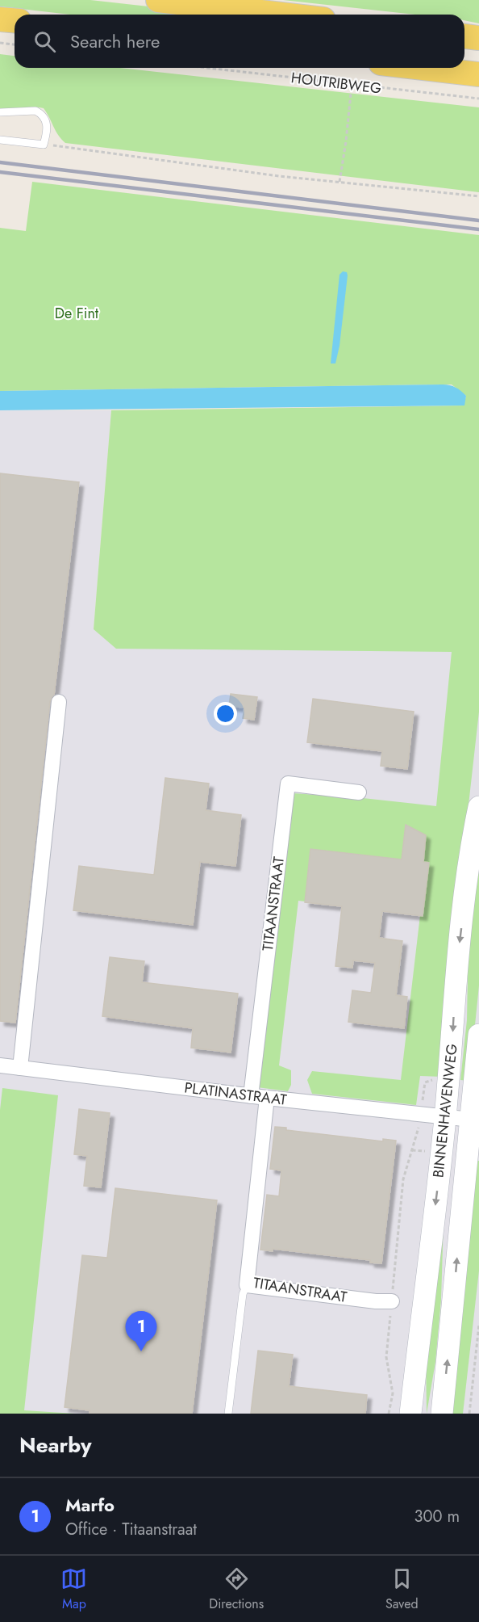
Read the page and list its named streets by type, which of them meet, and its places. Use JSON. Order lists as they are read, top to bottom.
{
  "streets": {
    "main road": ["HOUTRIBWEG", "BINNENHAVENWEG"],
    "street": ["TITAANSTRAAT", "PLATINASTRAAT"]
  },
  "crossings": [
    ["TITAANSTRAAT", "PLATINASTRAAT"],
    ["TITAANSTRAAT", "BINNENHAVENWEG"],
    ["PLATINASTRAAT", "BINNENHAVENWEG"]
  ],
  "parks": ["De Fint"],
  "page": {
    "search": "Search here",
    "pins": "1",
    "heading": "Nearby",
    "list": [
      {
        "mark": "1",
        "name": "Marfo",
        "note": "Office · Titaanstraat",
        "value": "300 m"
      }
    ],
    "nav": ["Map", "Directions", "Saved"]
  }
}
